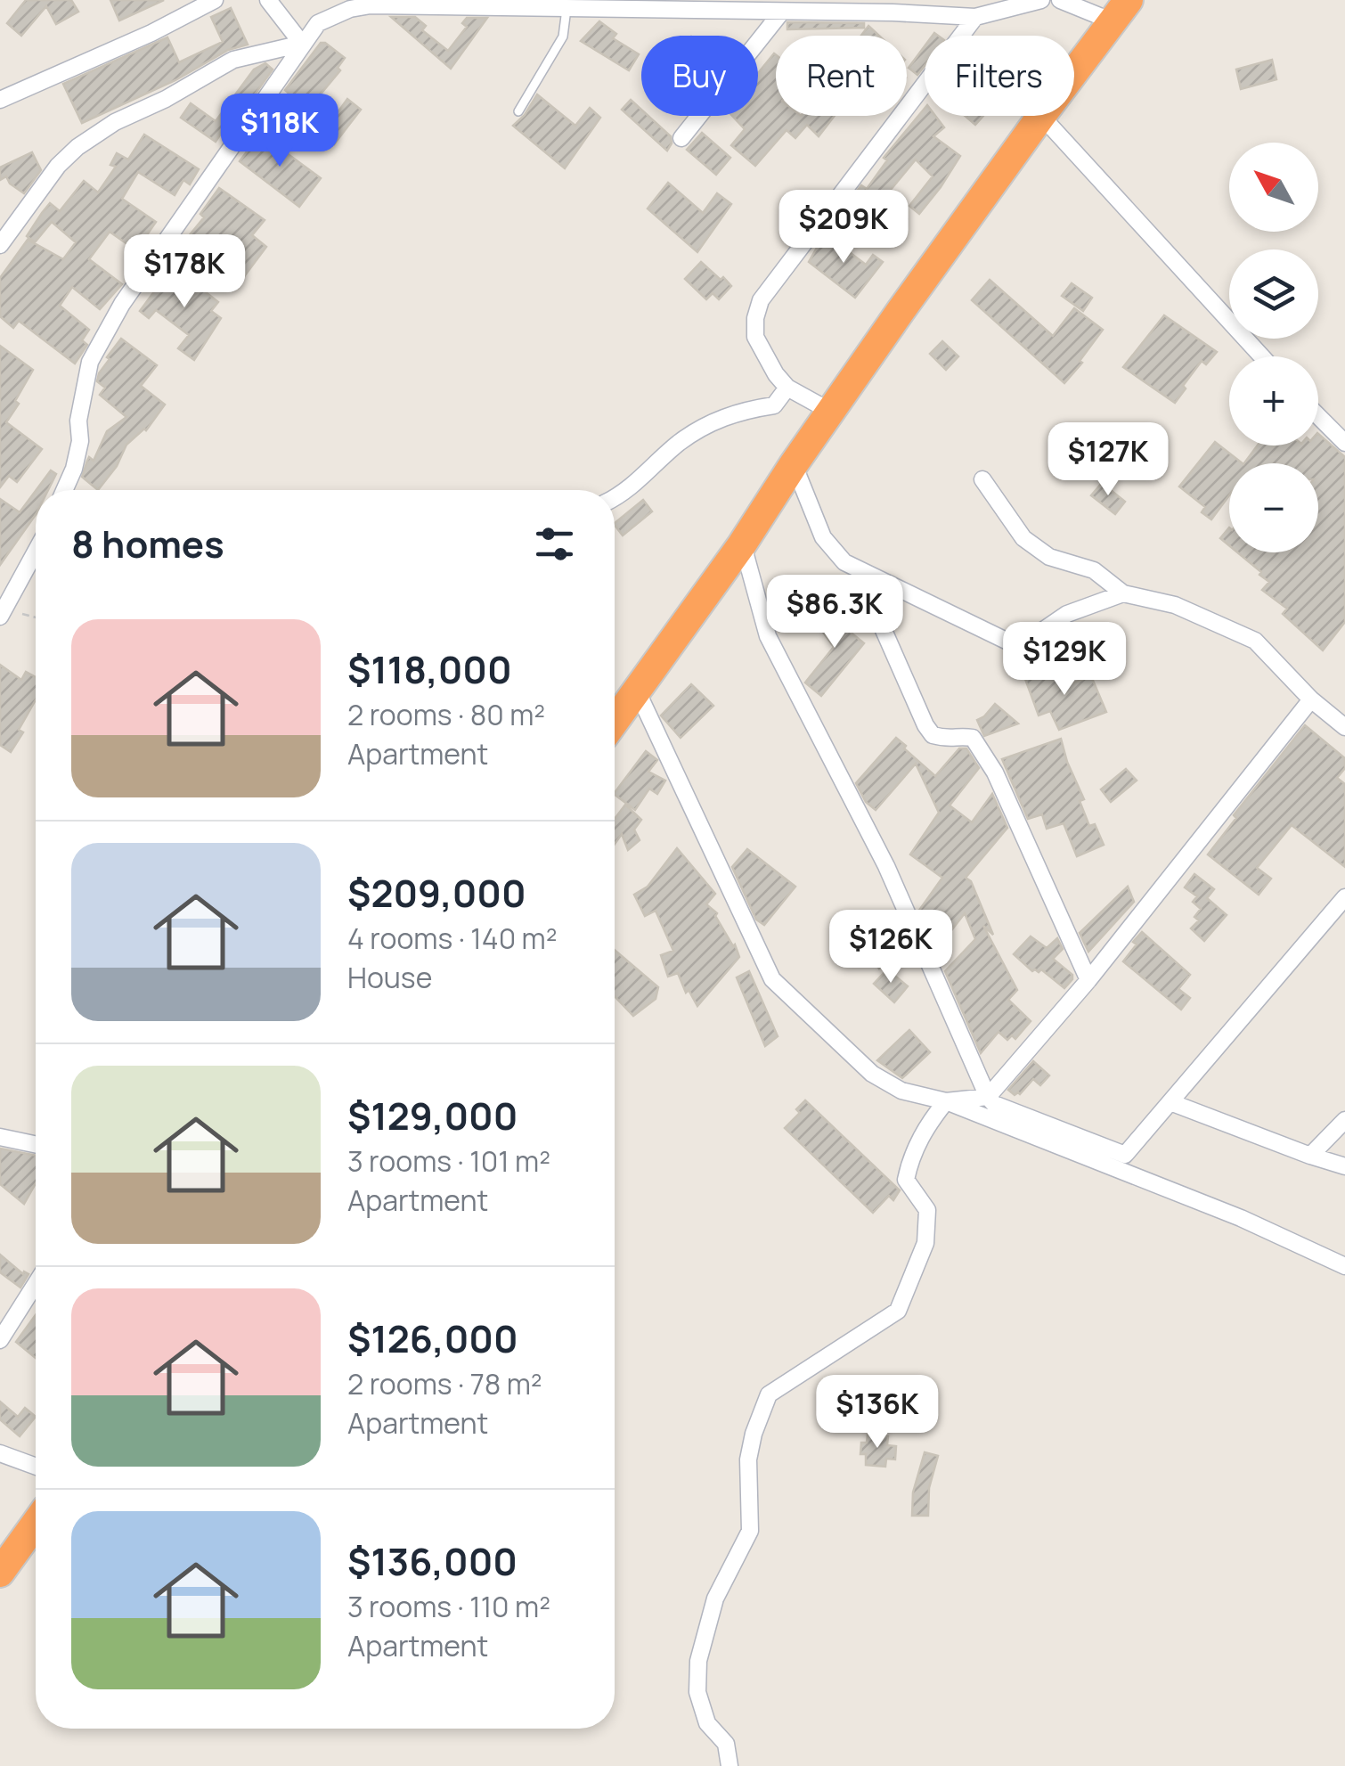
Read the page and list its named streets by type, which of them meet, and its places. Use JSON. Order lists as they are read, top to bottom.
{
  "north": "top left",
  "page": {
    "chip": ["Buy", "Rent", "Filters"],
    "price": [
      "$118K",
      "$209K",
      "$178K",
      "$127K",
      "$86.3K",
      "$129K",
      "$126K",
      "$136K"
    ],
    "map_buttons": ["+", "−"],
    "heading": "8 homes",
    "list": [
      {
        "name": "$118,000",
        "note": "2 rooms · 80 m² · Apartment"
      },
      {
        "name": "$209,000",
        "note": "4 rooms · 140 m² · House"
      },
      {
        "name": "$129,000",
        "note": "3 rooms · 101 m² · Apartment"
      },
      {
        "name": "$126,000",
        "note": "2 rooms · 78 m² · Apartment"
      },
      {
        "name": "$136,000",
        "note": "3 rooms · 110 m² · Apartment"
      }
    ]
  }
}
